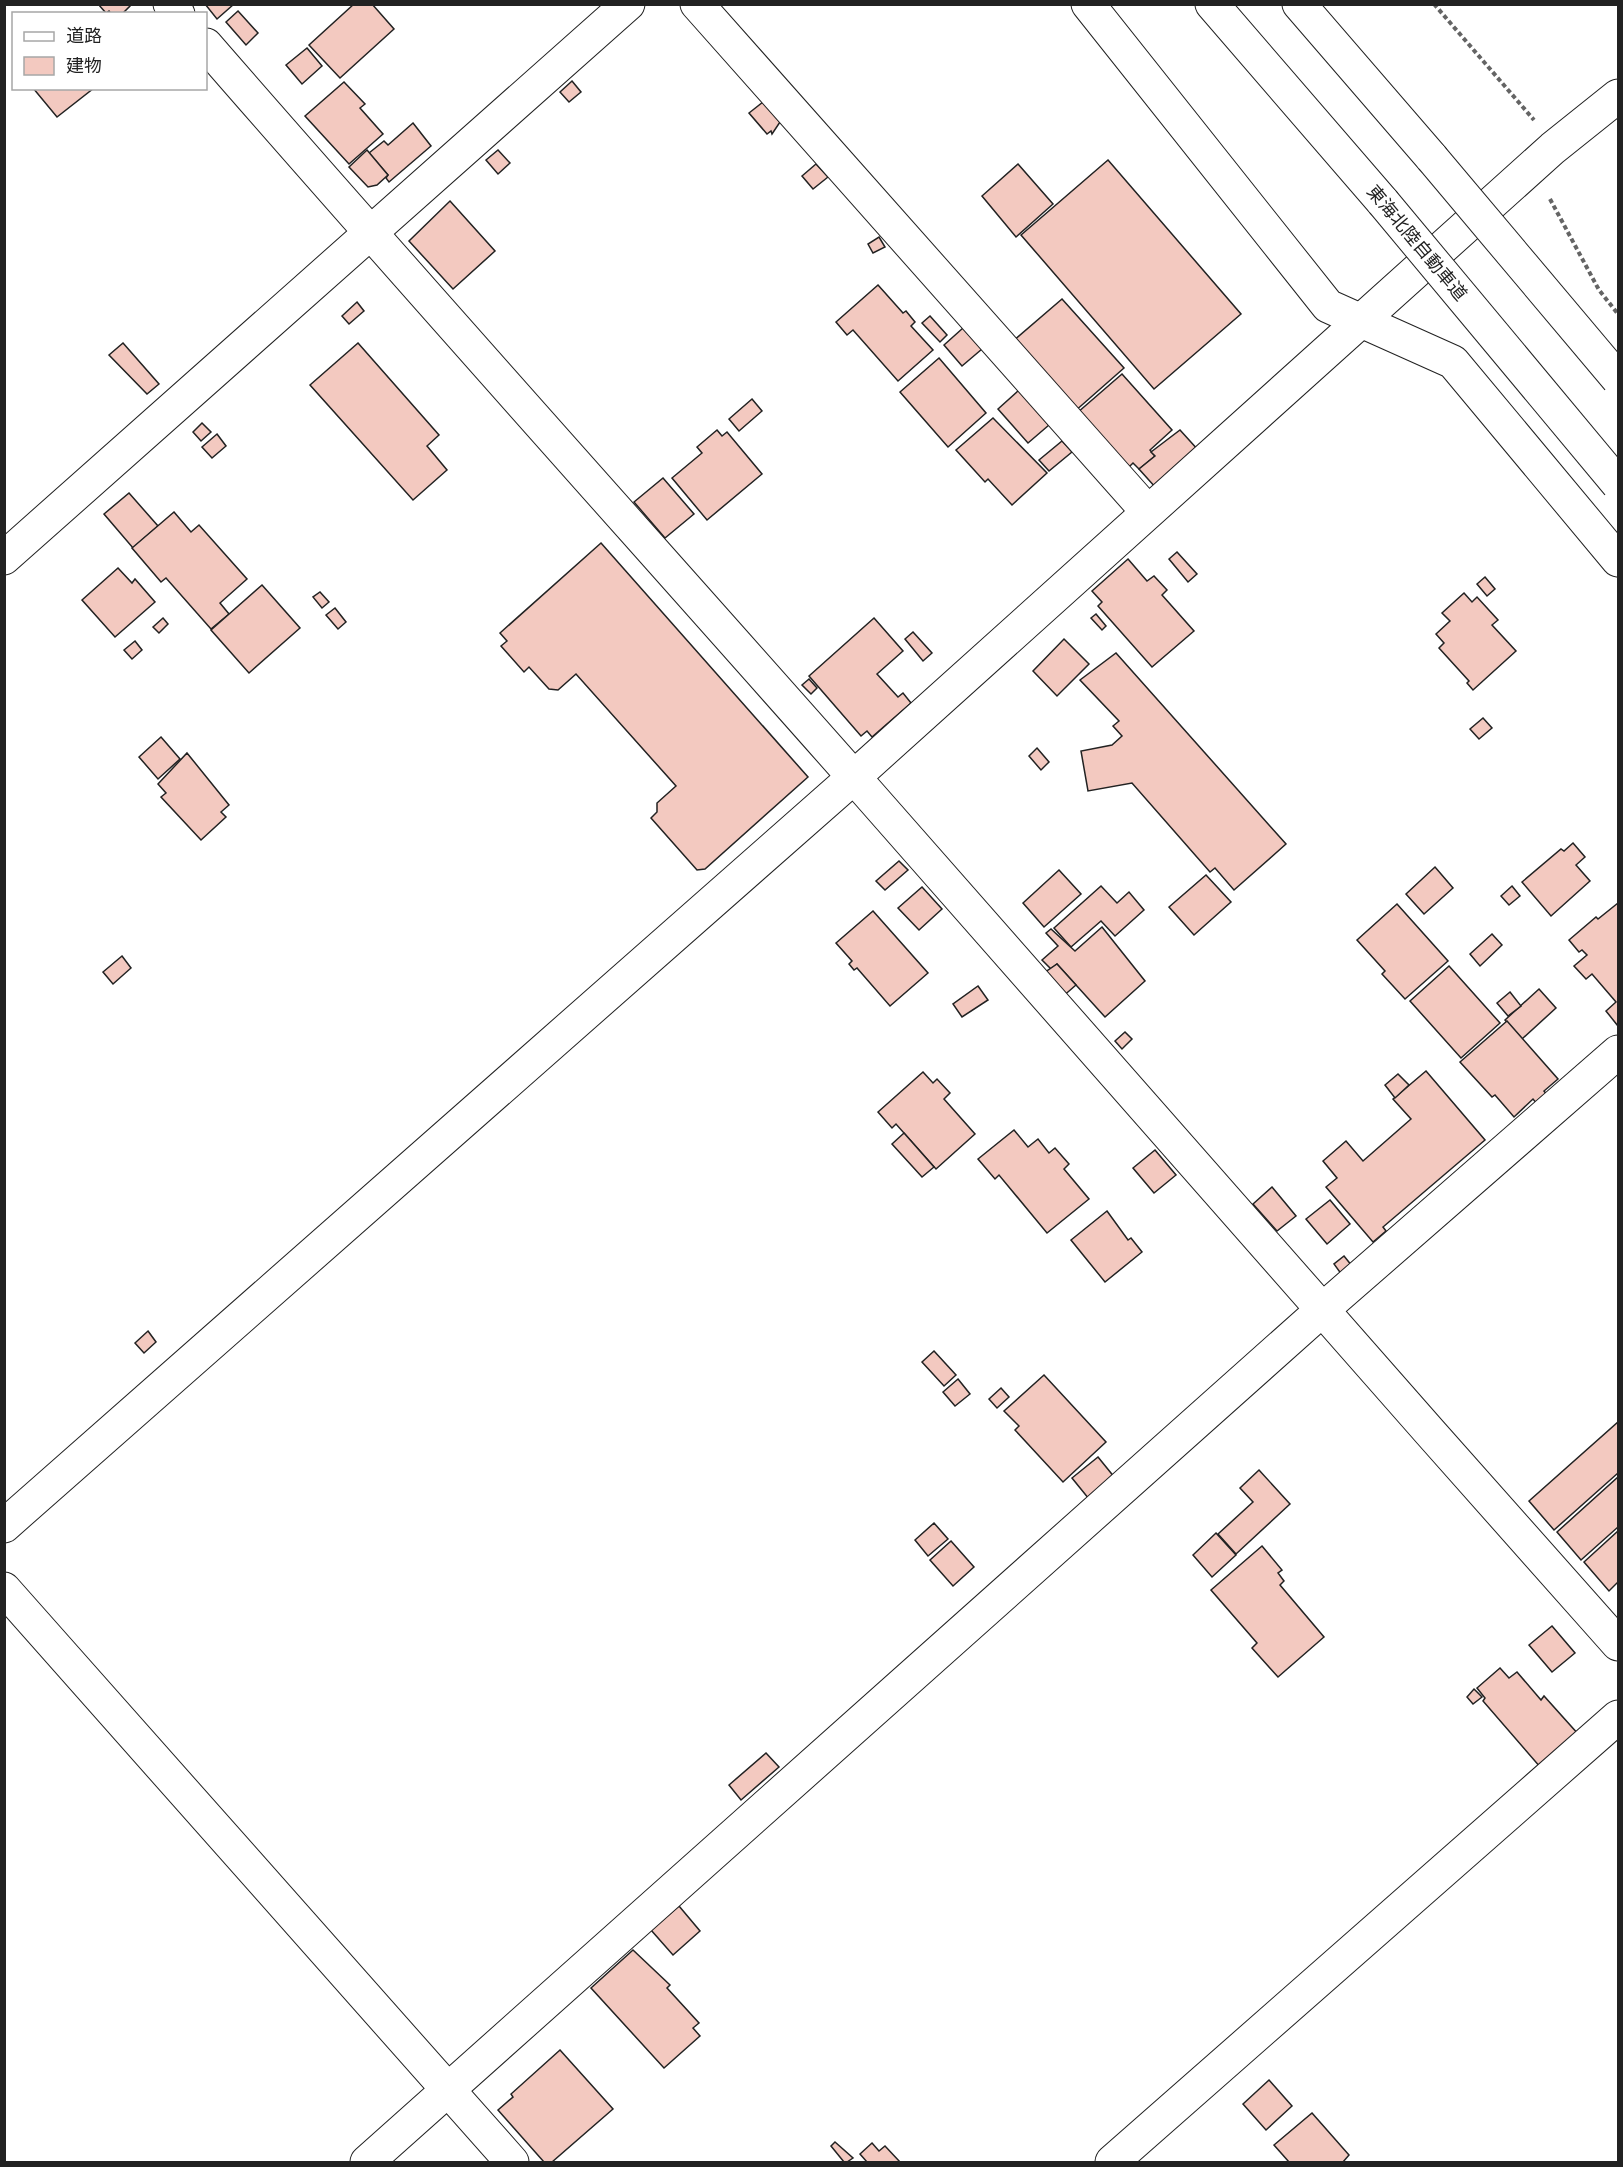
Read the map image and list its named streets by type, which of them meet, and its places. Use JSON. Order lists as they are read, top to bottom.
{
  "streets": {
    "main road": ["東海北陸自動車道"]
  },
  "legend": ["道路", "建物"]
}
